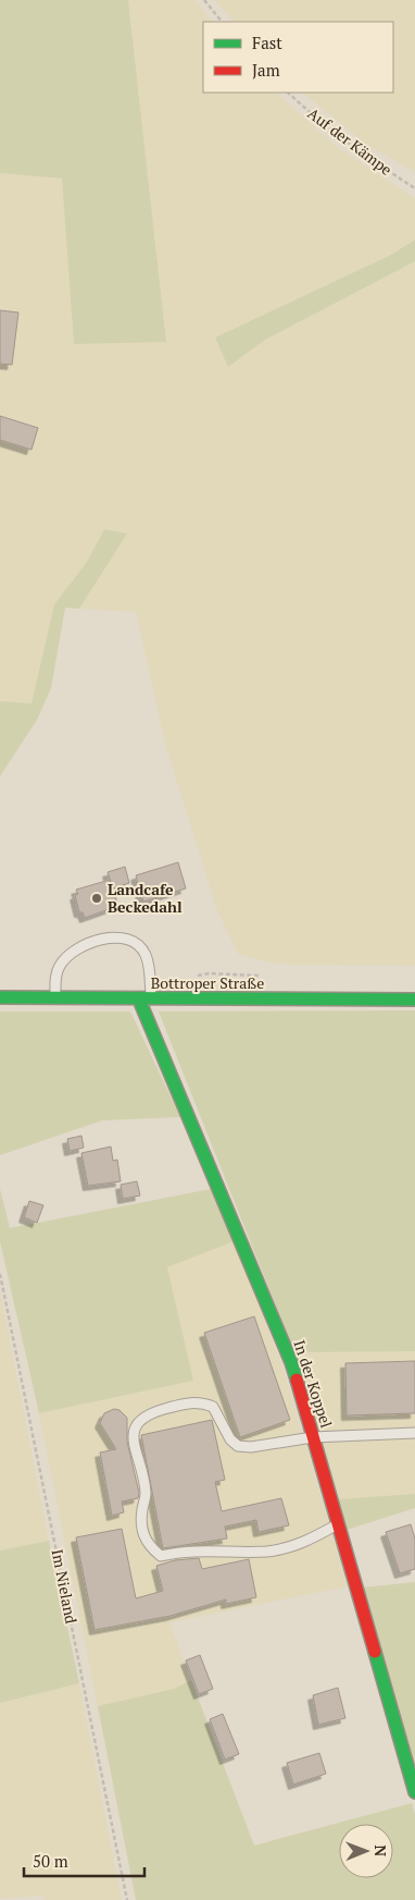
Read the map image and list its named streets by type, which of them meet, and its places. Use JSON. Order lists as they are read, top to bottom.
{
  "streets": {
    "street": ["Bottroper Straße", "In der Koppel"],
    "path": ["Auf der Kämpe", "Im Nieland"]
  },
  "crossings": [
    ["Bottroper Straße", "In der Koppel"]
  ],
  "places": ["Landcafe Beckedahl"],
  "legend": ["Fast", "Jam"],
  "scale_bar": "50 m",
  "north": "right"
}
